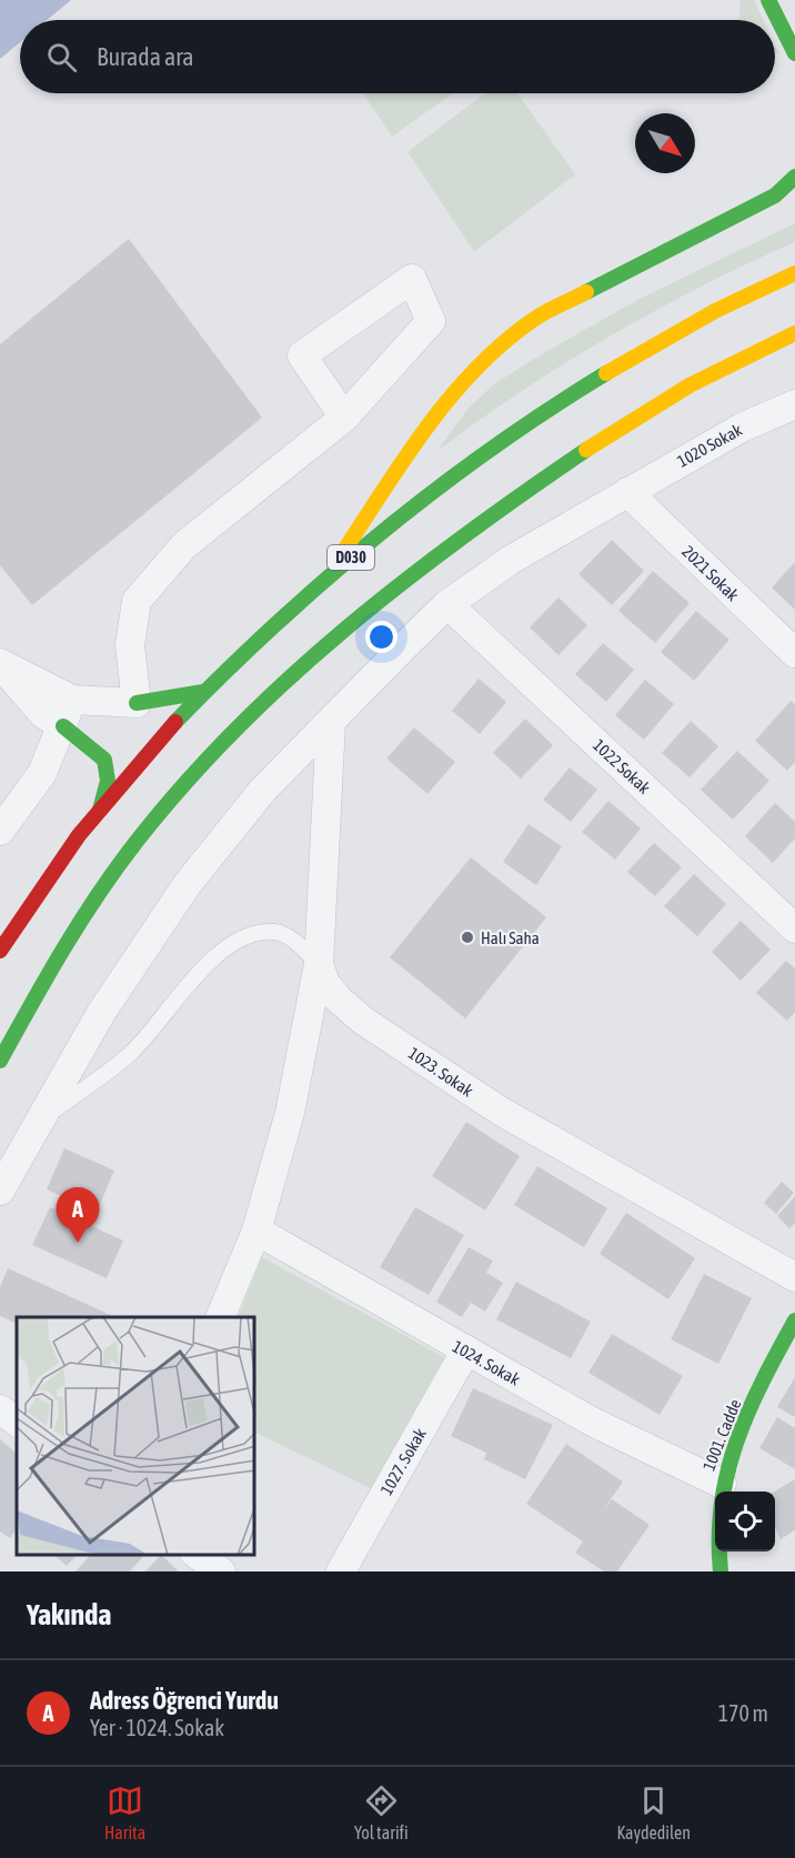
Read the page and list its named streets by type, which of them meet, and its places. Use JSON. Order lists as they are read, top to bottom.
{
  "streets": {
    "main road": ["D030", "1001. Cadde"],
    "street": [
      "1020 Sokak",
      "2021 Sokak",
      "1022 Sokak",
      "1023. Sokak",
      "1024. Sokak",
      "1027. Sokak"
    ]
  },
  "crossings": [
    ["1020 Sokak", "2021 Sokak"],
    ["1020 Sokak", "1022 Sokak"],
    ["1020 Sokak", "1023. Sokak"],
    ["1024. Sokak", "1001. Cadde"],
    ["1024. Sokak", "1027. Sokak"]
  ],
  "places": ["Halı Saha"],
  "north": "bottom right",
  "page": {
    "search": "Burada ara",
    "pins": "A",
    "heading": "Yakında",
    "list": [
      {
        "mark": "A",
        "name": "Adress Öğrenci Yurdu",
        "note": "Yer · 1024. Sokak",
        "value": "170 m"
      }
    ],
    "nav": ["Harita", "Yol tarifi", "Kaydedilen"]
  }
}
